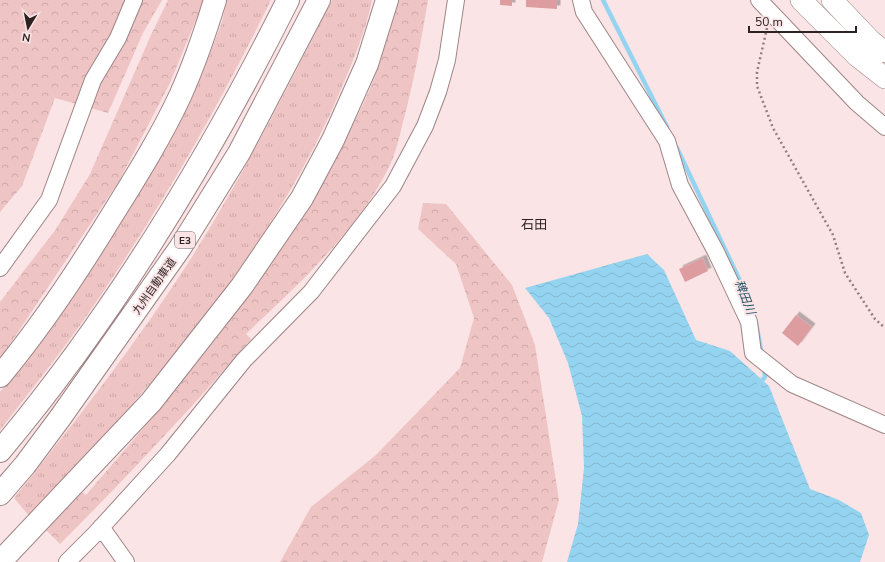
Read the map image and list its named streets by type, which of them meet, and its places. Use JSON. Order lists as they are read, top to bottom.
{
  "streets": {
    "highway": ["E3", "九州自動車道"]
  },
  "districts": ["石田"],
  "water": ["稗田川"],
  "scale_bar": "50 m",
  "north": "bottom"
}
